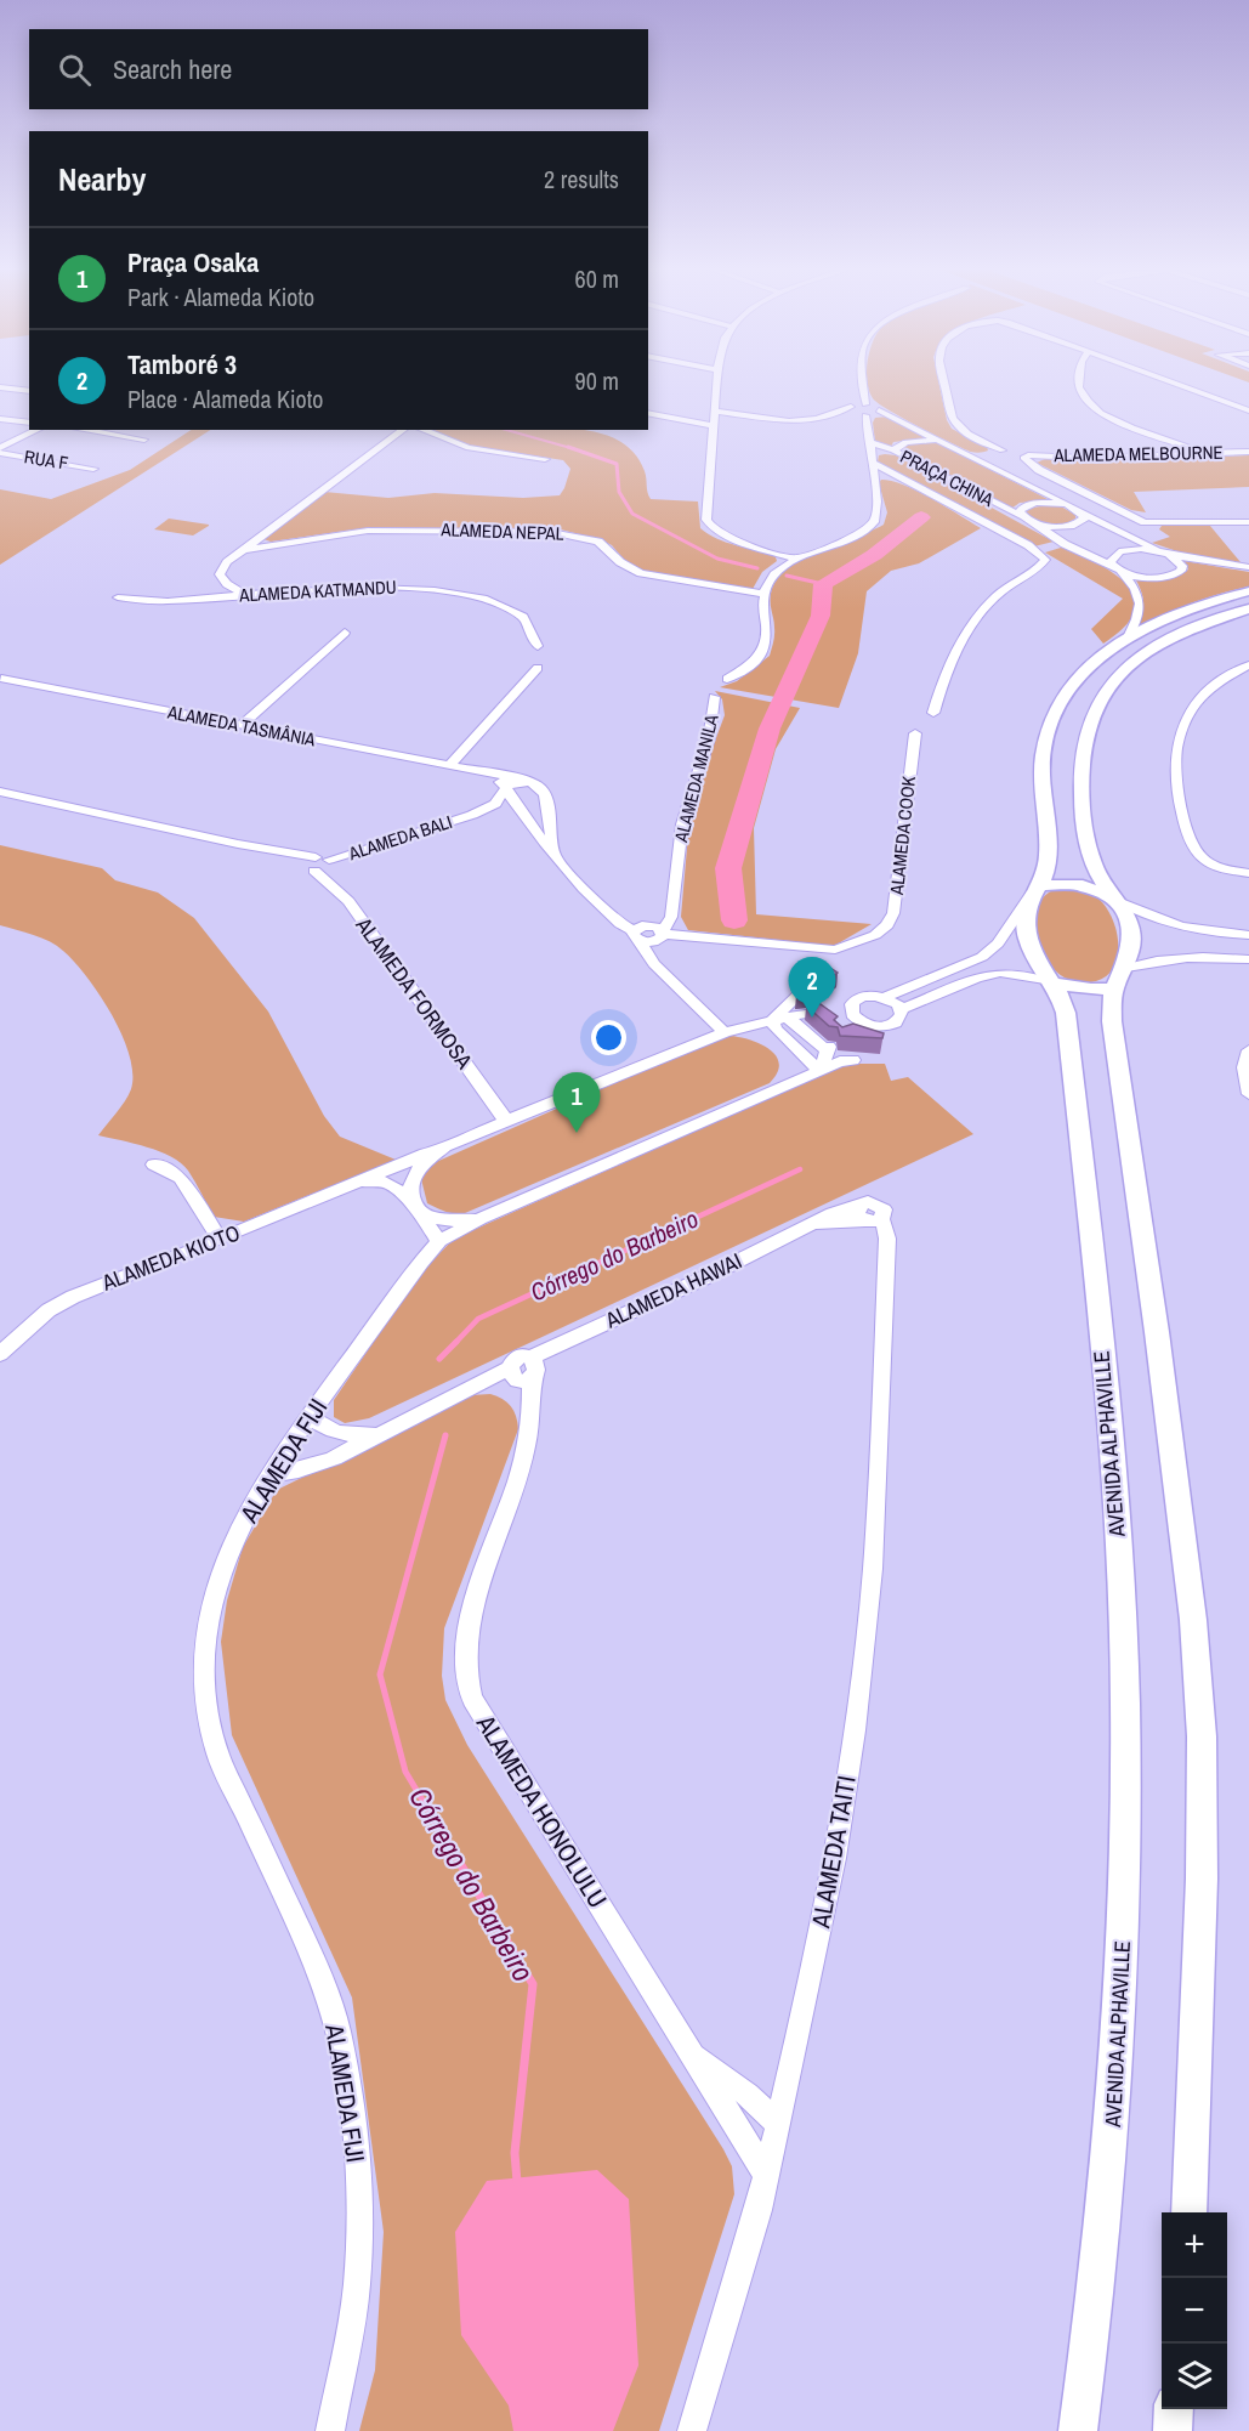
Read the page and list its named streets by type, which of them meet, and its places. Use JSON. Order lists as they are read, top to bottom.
{
  "streets": {
    "main road": ["AVENIDA ALPHAVILLE"],
    "street": [
      "ALAMEDA MELBOURNE",
      "RUA F",
      "PRAÇA CHINA",
      "ALAMEDA NEPAL",
      "ALAMEDA KATMANDU",
      "ALAMEDA TASMÂNIA",
      "ALAMEDA MANILA",
      "ALAMEDA COOK",
      "ALAMEDA BALI",
      "ALAMEDA FORMOSA",
      "ALAMEDA KIOTO",
      "ALAMEDA HAWAI",
      "ALAMEDA FIJI",
      "ALAMEDA HONOLULU",
      "ALAMEDA TAITI"
    ]
  },
  "crossings": [
    ["ALAMEDA MANILA", "ALAMEDA COOK"],
    ["ALAMEDA BALI", "ALAMEDA FORMOSA"],
    ["ALAMEDA FORMOSA", "ALAMEDA KIOTO"],
    ["ALAMEDA KIOTO", "ALAMEDA FIJI"],
    ["ALAMEDA HAWAI", "ALAMEDA HONOLULU"],
    ["ALAMEDA HAWAI", "ALAMEDA TAITI"],
    ["ALAMEDA HONOLULU", "ALAMEDA TAITI"]
  ],
  "water": ["Córrego do Barbeiro"],
  "page": {
    "search": "Search here",
    "heading": ["Nearby", "2 results"],
    "list": [
      {
        "mark": "1",
        "name": "Praça Osaka",
        "note": "Park · Alameda Kioto",
        "value": "60 m"
      },
      {
        "mark": "2",
        "name": "Tamboré 3",
        "note": "Place · Alameda Kioto",
        "value": "90 m"
      }
    ],
    "pins": ["2", "1"],
    "map_buttons": ["+", "−"]
  }
}
